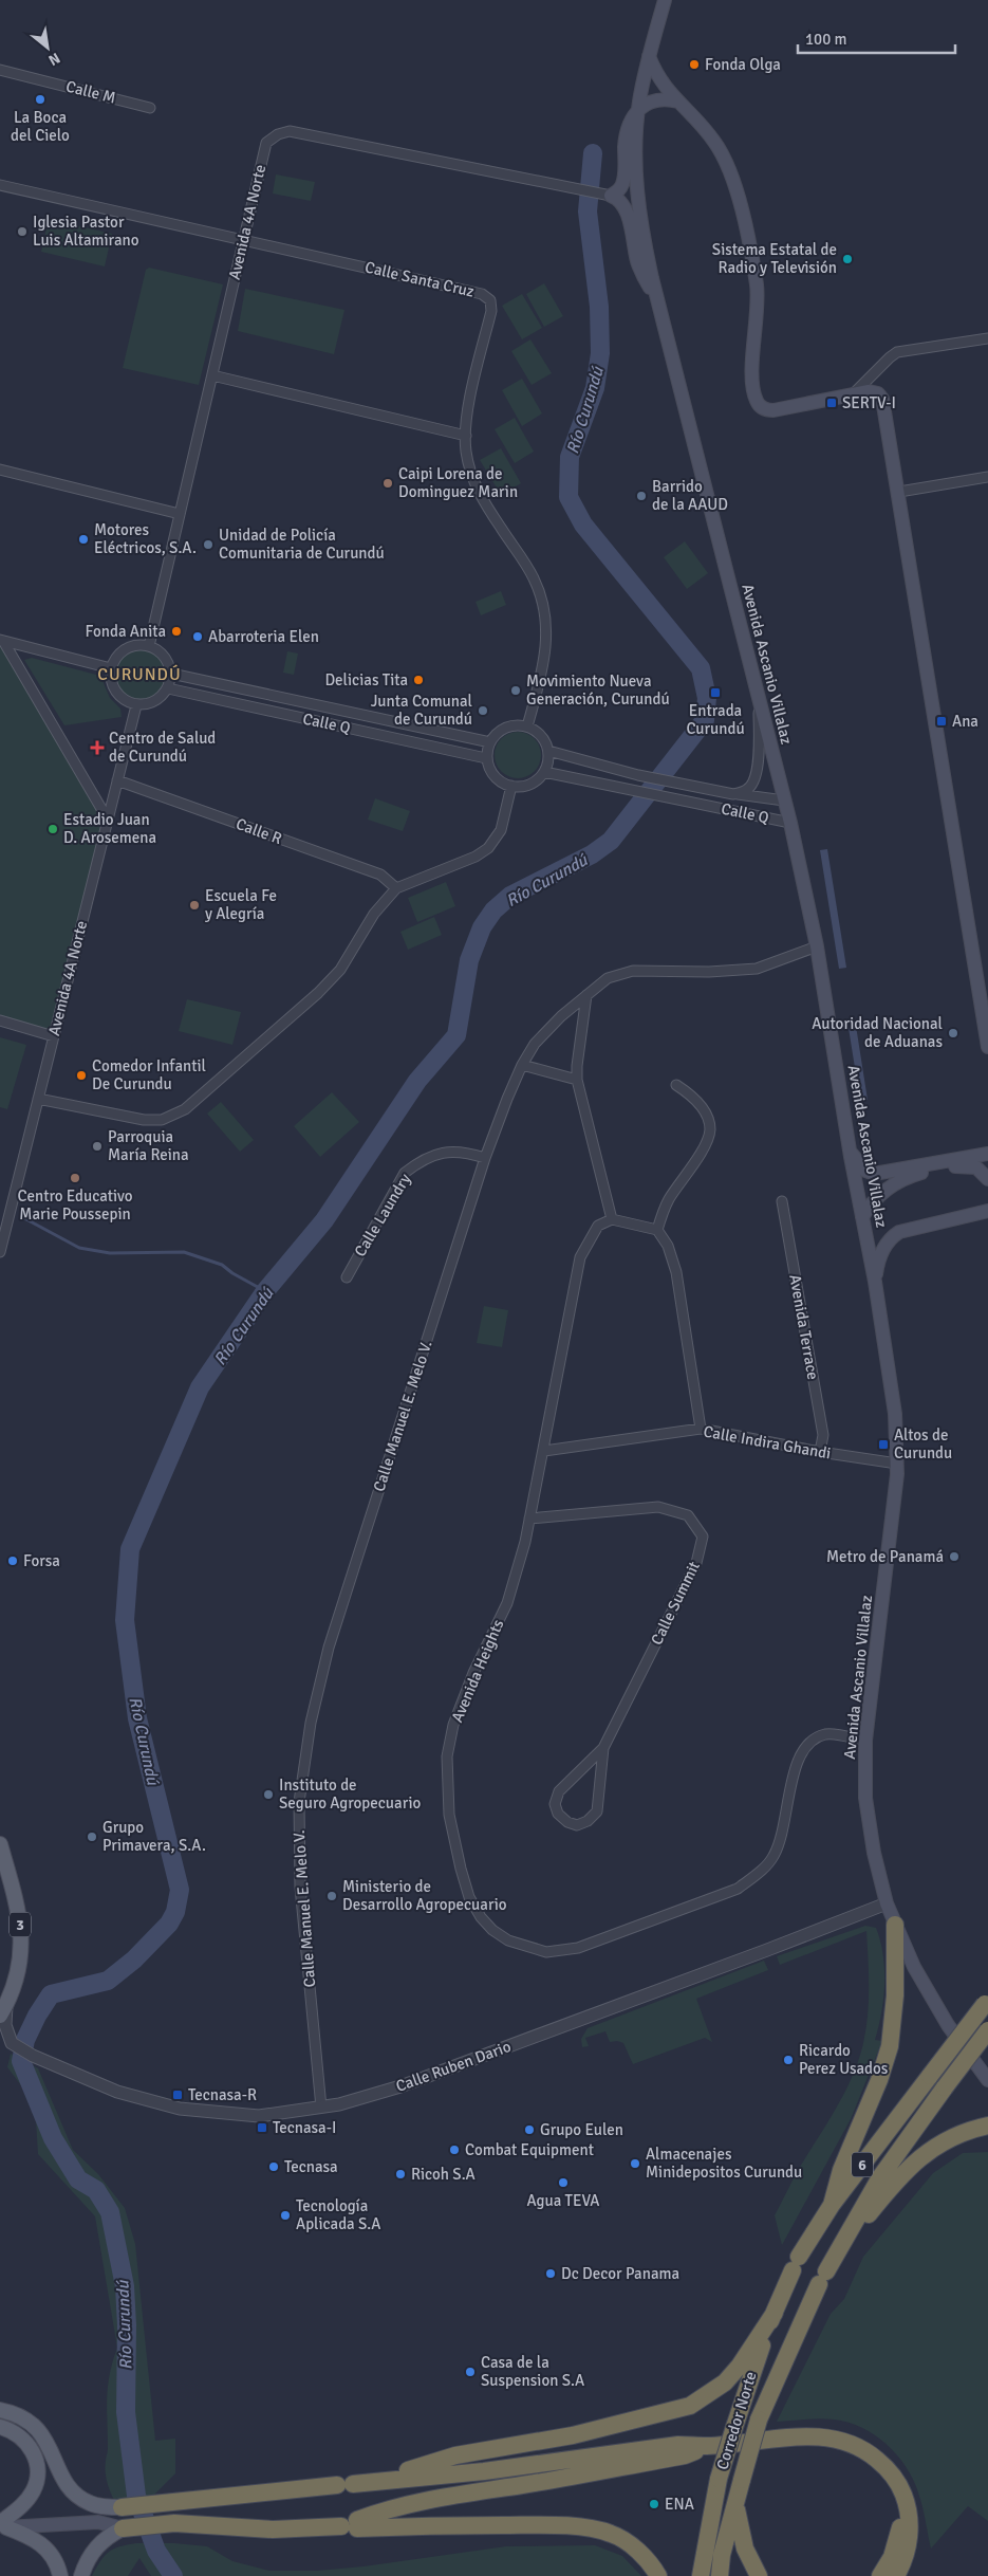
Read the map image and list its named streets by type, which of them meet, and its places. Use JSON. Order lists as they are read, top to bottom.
{
  "streets": {
    "highway": ["6", "Corredor Norte"],
    "main road": ["Avenida Ascanio Villalaz", "3"],
    "street": [
      "Calle M",
      "Avenida 4A Norte",
      "Calle Santa Cruz",
      "Calle Q",
      "Calle R",
      "Calle Laundry",
      "Avenida Terrace",
      "Calle Manuel E. Melo V.",
      "Calle Indira Ghandi",
      "Calle Summit",
      "Avenida Heights",
      "Calle Ruben Dario"
    ]
  },
  "crossings": [
    ["Avenida 4A Norte", "Calle Santa Cruz"],
    ["Avenida 4A Norte", "Calle Q"],
    ["Avenida 4A Norte", "Calle R"],
    ["Calle Santa Cruz", "Calle Q"],
    ["Avenida Ascanio Villalaz", "Calle Q"],
    ["Avenida Ascanio Villalaz", "Calle Manuel E. Melo V."],
    ["Avenida Ascanio Villalaz", "Calle Indira Ghandi"],
    ["Avenida Ascanio Villalaz", "Avenida Heights"],
    ["Avenida Ascanio Villalaz", "Calle Ruben Dario"],
    ["Calle Laundry", "Calle Manuel E. Melo V."],
    ["Avenida Terrace", "Calle Indira Ghandi"],
    ["Calle Manuel E. Melo V.", "Calle Ruben Dario"],
    ["Calle Indira Ghandi", "Avenida Heights"],
    ["Calle Summit", "Avenida Heights"],
    ["3", "Calle Ruben Dario"]
  ],
  "districts": ["CURUNDÚ"],
  "water": ["Río Curundú"],
  "places": {
    "other": [
      "Fonda Olga",
      "La Boca del Cielo",
      "Iglesia Pastor Luis Altamirano",
      "Sistema Estatal de Radio y Televisión",
      "Caipi Lorena de Dominguez Marin",
      "Barrido de la AAUD",
      "Motores Eléctricos, S.A.",
      "Unidad de Policía Comunitaria de Curundú",
      "Fonda Anita",
      "Abarroteria Elen",
      "Delicias Tita",
      "Movimiento Nueva Generación, Curundú",
      "Junta Comunal de Curundú",
      "Estadio Juan D. Arosemena",
      "Escuela Fe y Alegría",
      "Autoridad Nacional de Aduanas",
      "Comedor Infantil De Curundu",
      "Parroquia María Reina",
      "Centro Educativo Marie Poussepin",
      "Metro de Panamá",
      "Forsa",
      "Instituto de Seguro Agropecuario",
      "Grupo Primavera, S.A.",
      "Ministerio de Desarrollo Agropecuario",
      "Ricardo Perez Usados",
      "Grupo Eulen",
      "Combat Equipment",
      "Almacenajes Minidepositos Curundu",
      "Tecnasa",
      "Ricoh S.A",
      "Agua TEVA",
      "Tecnología Aplicada S.A",
      "Dc Decor Panama",
      "Casa de la Suspension S.A",
      "ENA"
    ],
    "transit": [
      "SERTV-I",
      "Entrada Curundú",
      "Ana",
      "Altos de Curundu",
      "Tecnasa-R",
      "Tecnasa-I"
    ],
    "health": ["Centro de Salud de Curundú"]
  },
  "scale_bar": "100 m",
  "north": "bottom right"
}
